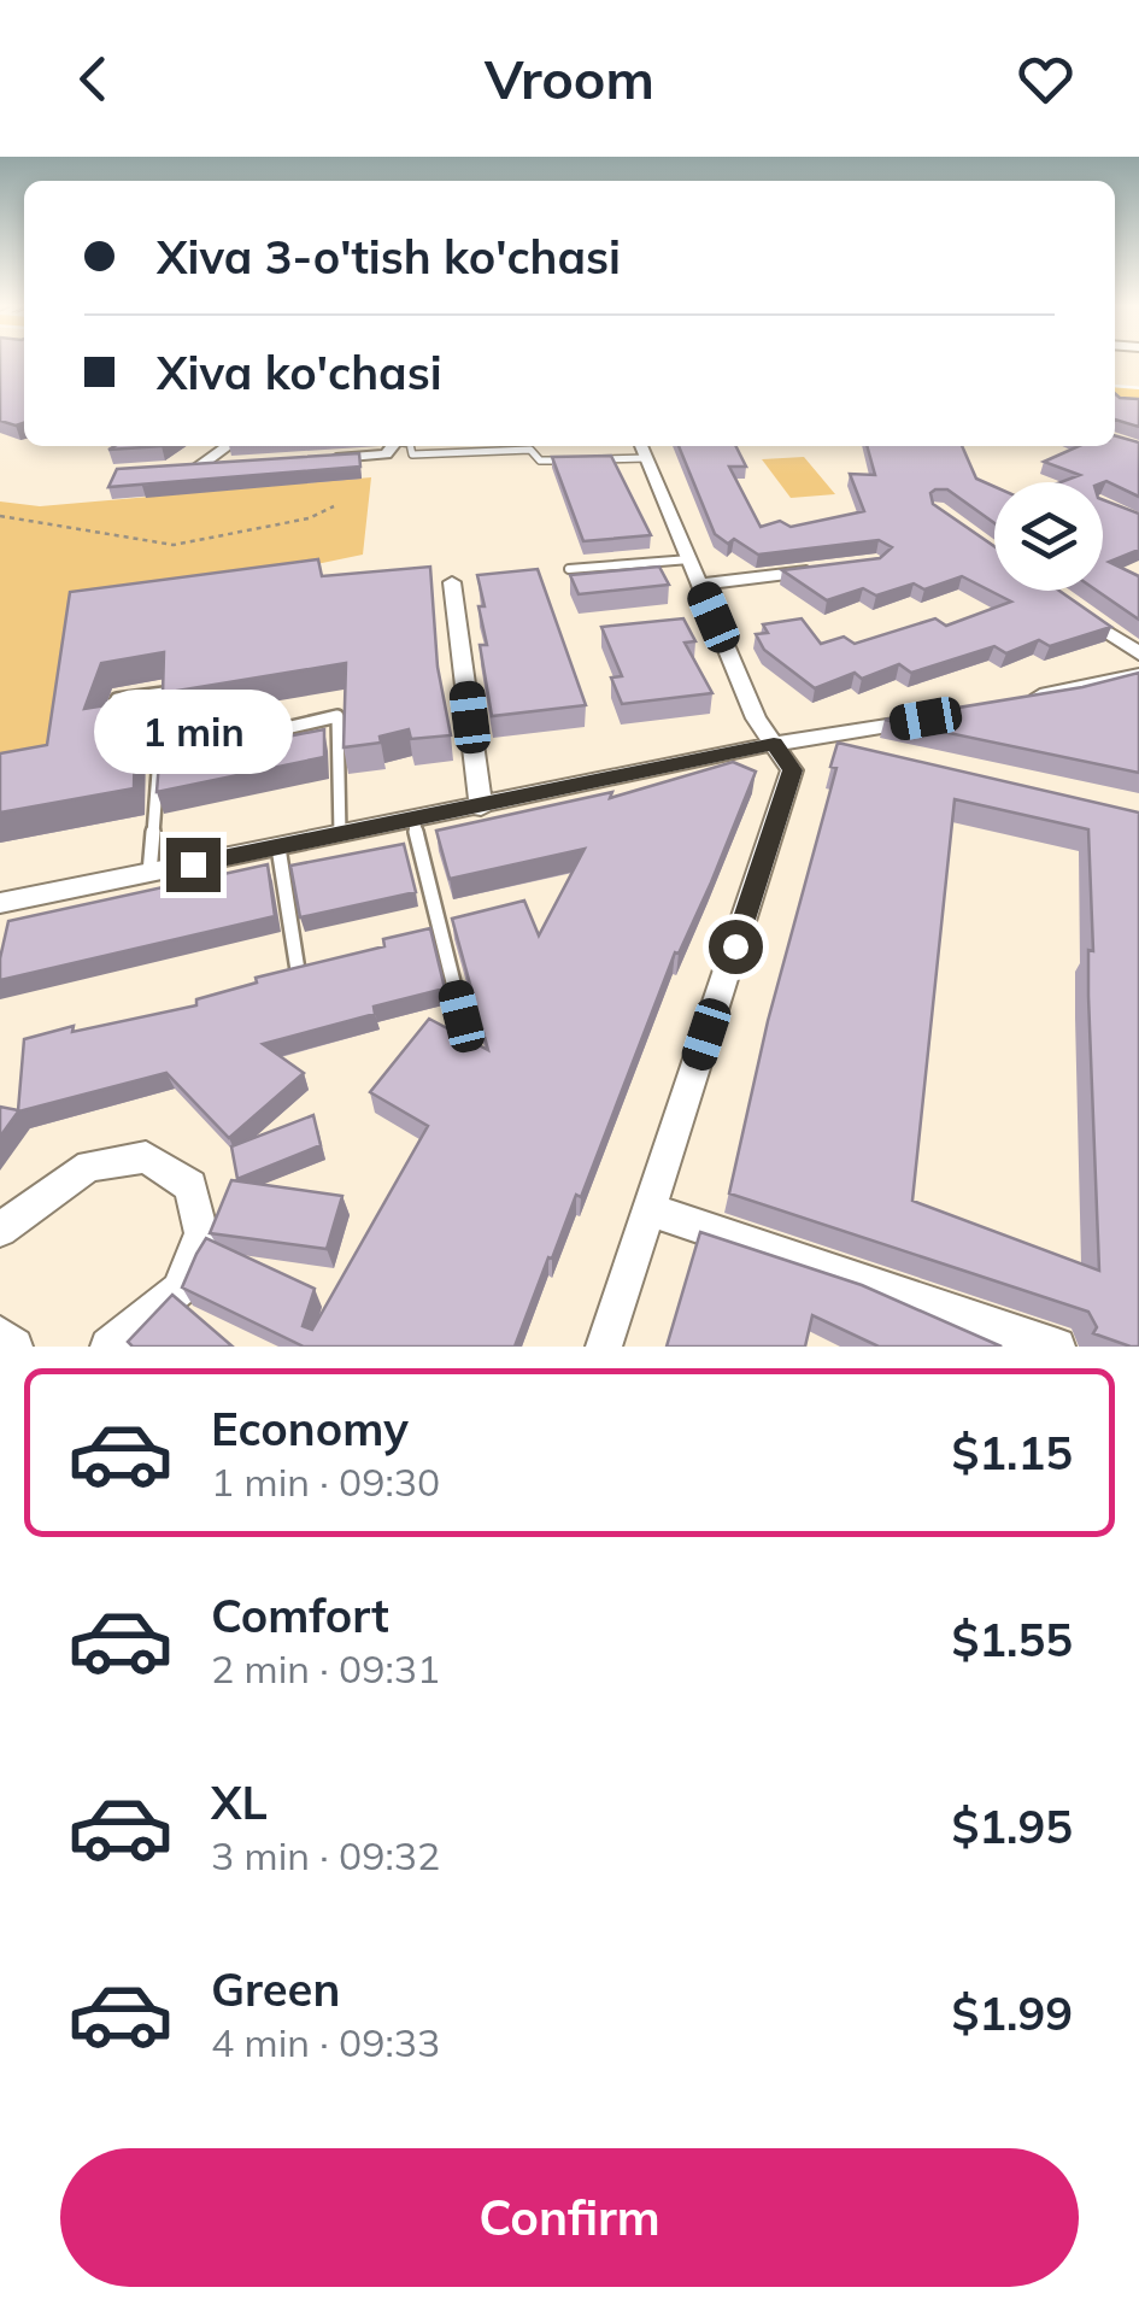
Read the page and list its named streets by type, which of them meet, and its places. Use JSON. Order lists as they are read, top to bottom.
{
  "page": {
    "header": "Vroom",
    "banner": ["Xiva 3-o'tish ko'chasi", "Xiva ko'chasi"],
    "bubble": "1 min",
    "list": [
      {
        "name": "Economy",
        "note": "1 min · 09:30",
        "value": "$1.15"
      },
      {
        "name": "Comfort",
        "note": "2 min · 09:31",
        "value": "$1.55"
      },
      {
        "name": "XL",
        "note": "3 min · 09:32",
        "value": "$1.95"
      },
      {
        "name": "Green",
        "note": "4 min · 09:33",
        "value": "$1.99"
      }
    ],
    "buttons": "Confirm"
  }
}
